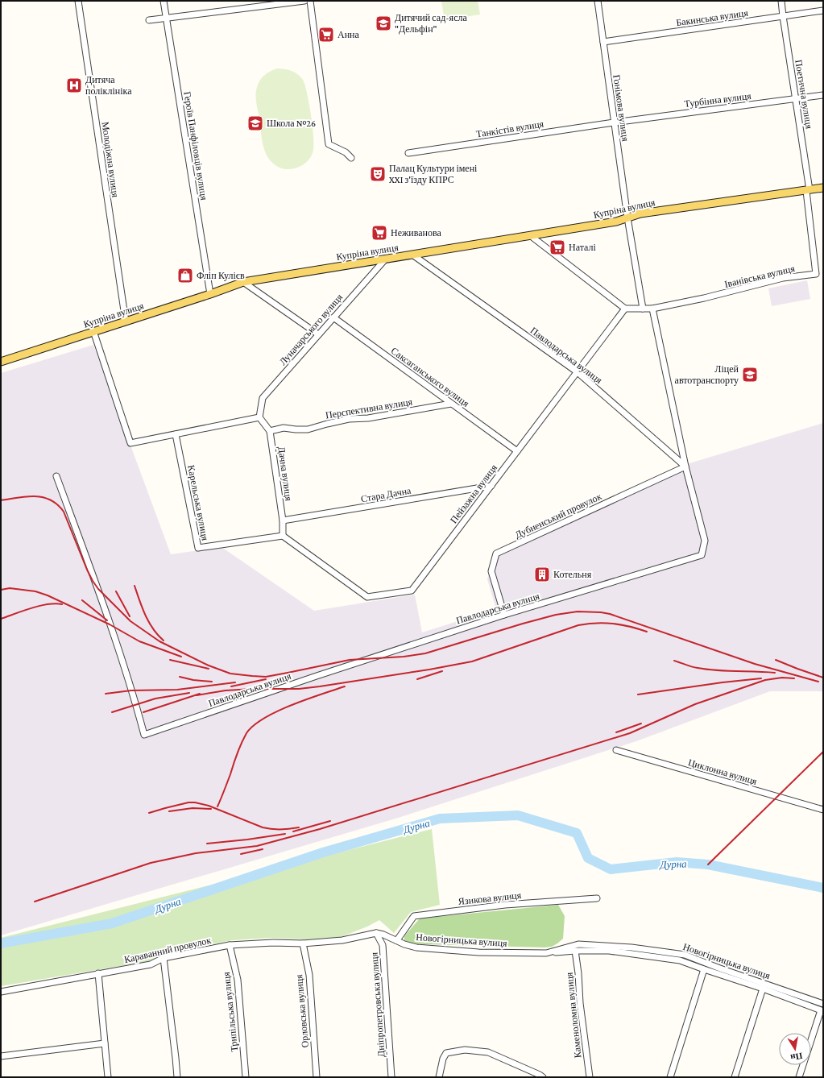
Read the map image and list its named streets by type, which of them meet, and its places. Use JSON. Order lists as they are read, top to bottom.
{
  "streets": {
    "main road": ["Купріна вулиця"],
    "street": [
      "Бакинська вулиця",
      "Поетична вулиця",
      "Турбінна вулиця",
      "Гонімова вулиця",
      "Танкістів вулиця",
      "Героїв Панфіловців вулиця",
      "Молодіжна вулиця",
      "Іванівська вулиця",
      "Луначарського вулиця",
      "Павлодарська вулиця",
      "Саксаганського вулиця",
      "Перспективна вулиця",
      "Дачна вулиця",
      "Пейзажна вулиця",
      "Стара Дачна",
      "Карельська вулиця",
      "Дубненський провулок",
      "Циклонна вулиця",
      "Язикова вулиця",
      "Новогірницька вулиця",
      "Караванний провулок",
      "Дніпропетровська вулиця",
      "Орловська вулиця",
      "Трипільська вулиця",
      "Каменоломна вулиця"
    ]
  },
  "crossings": [
    ["Бакинська вулиця", "Поетична вулиця"],
    ["Бакинська вулиця", "Гонімова вулиця"],
    ["Поетична вулиця", "Турбінна вулиця"],
    ["Поетична вулиця", "Купріна вулиця"],
    ["Поетична вулиця", "Іванівська вулиця"],
    ["Турбінна вулиця", "Гонімова вулиця"],
    ["Турбінна вулиця", "Танкістів вулиця"],
    ["Гонімова вулиця", "Танкістів вулиця"],
    ["Гонімова вулиця", "Купріна вулиця"],
    ["Героїв Панфіловців вулиця", "Купріна вулиця"],
    ["Молодіжна вулиця", "Купріна вулиця"],
    ["Купріна вулиця", "Іванівська вулиця"],
    ["Купріна вулиця", "Луначарського вулиця"],
    ["Купріна вулиця", "Павлодарська вулиця"],
    ["Луначарського вулиця", "Саксаганського вулиця"],
    ["Луначарського вулиця", "Дачна вулиця"],
    ["Павлодарська вулиця", "Пейзажна вулиця"],
    ["Павлодарська вулиця", "Дубненський провулок"],
    ["Саксаганського вулиця", "Перспективна вулиця"],
    ["Саксаганського вулиця", "Пейзажна вулиця"],
    ["Перспективна вулиця", "Дачна вулиця"],
    ["Дачна вулиця", "Пейзажна вулиця"],
    ["Дачна вулиця", "Стара Дачна"],
    ["Дачна вулиця", "Карельська вулиця"],
    ["Пейзажна вулиця", "Стара Дачна"],
    ["Пейзажна вулиця", "Карельська вулиця"],
    ["Язикова вулиця", "Новогірницька вулиця"],
    ["Новогірницька вулиця", "Каменоломна вулиця"],
    ["Караванний провулок", "Дніпропетровська вулиця"],
    ["Караванний провулок", "Орловська вулиця"],
    ["Караванний провулок", "Трипільська вулиця"]
  ],
  "water": ["Дурна"],
  "places": {
    "school or university": ["Дитячий сад-ясла \"Дельфін\"", "Школа №26", "Ліцей автотранспорту"],
    "supermarket": ["Анна", "Неживанова", "Наталі"],
    "hospital": ["Дитяча поліклініка"],
    "theatre": ["Палац Культури імені XXI з'їзду КПРС"],
    "shop": ["Фліп Кулієв"],
    "building": ["Котельня"]
  },
  "north": "bottom"
}
